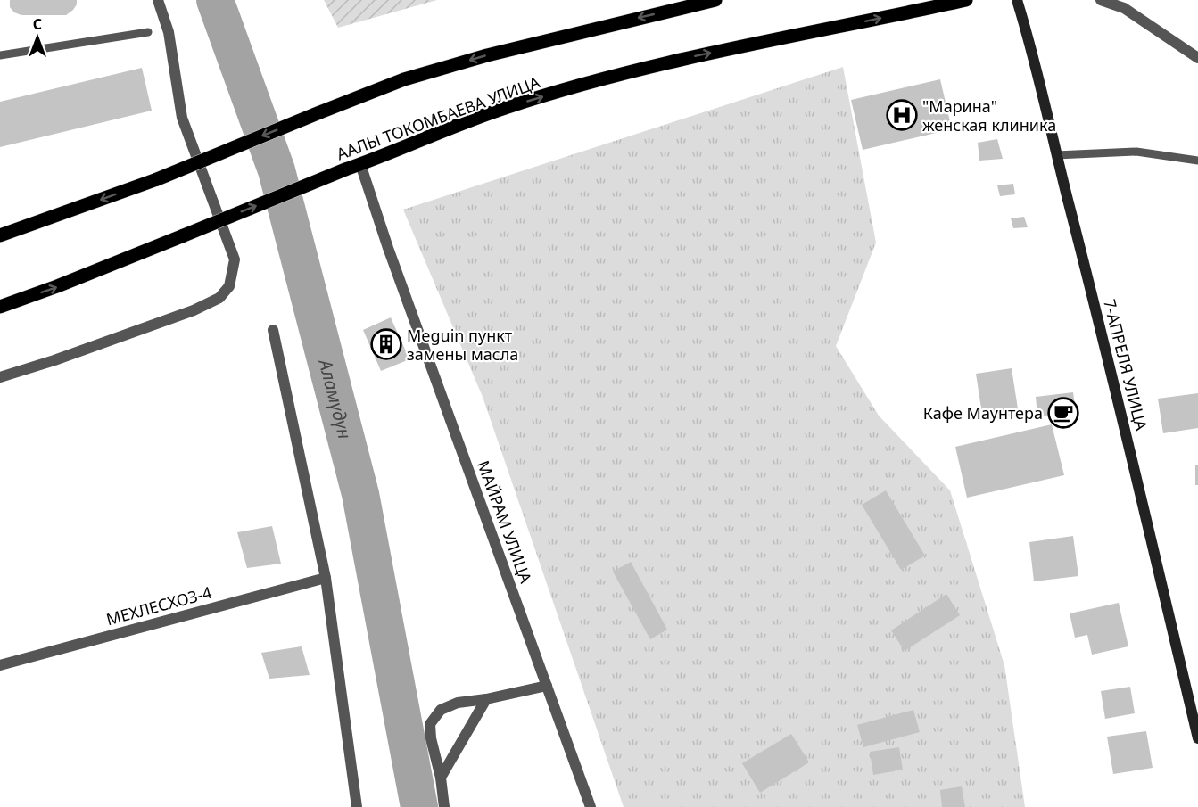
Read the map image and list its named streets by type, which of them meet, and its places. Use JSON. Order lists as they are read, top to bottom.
{
  "streets": {
    "main road": ["ААЛЫ ТОКОМБАЕВА УЛИЦА", "7-АПРЕЛЯ УЛИЦА"],
    "street": ["МАЙРАМ УЛИЦА", "МЕХЛЕСХОЗ-4"]
  },
  "crossings": [
    ["ААЛЫ ТОКОМБАЕВА УЛИЦА", "МАЙРАМ УЛИЦА"]
  ],
  "water": ["Аламүдүн"],
  "places": {
    "hospital": ["\"Марина\" женская клиника"],
    "building": ["Meguin пункт замены масла"],
    "cafe": ["Кафе Маунтера"]
  },
  "north": "top"
}
